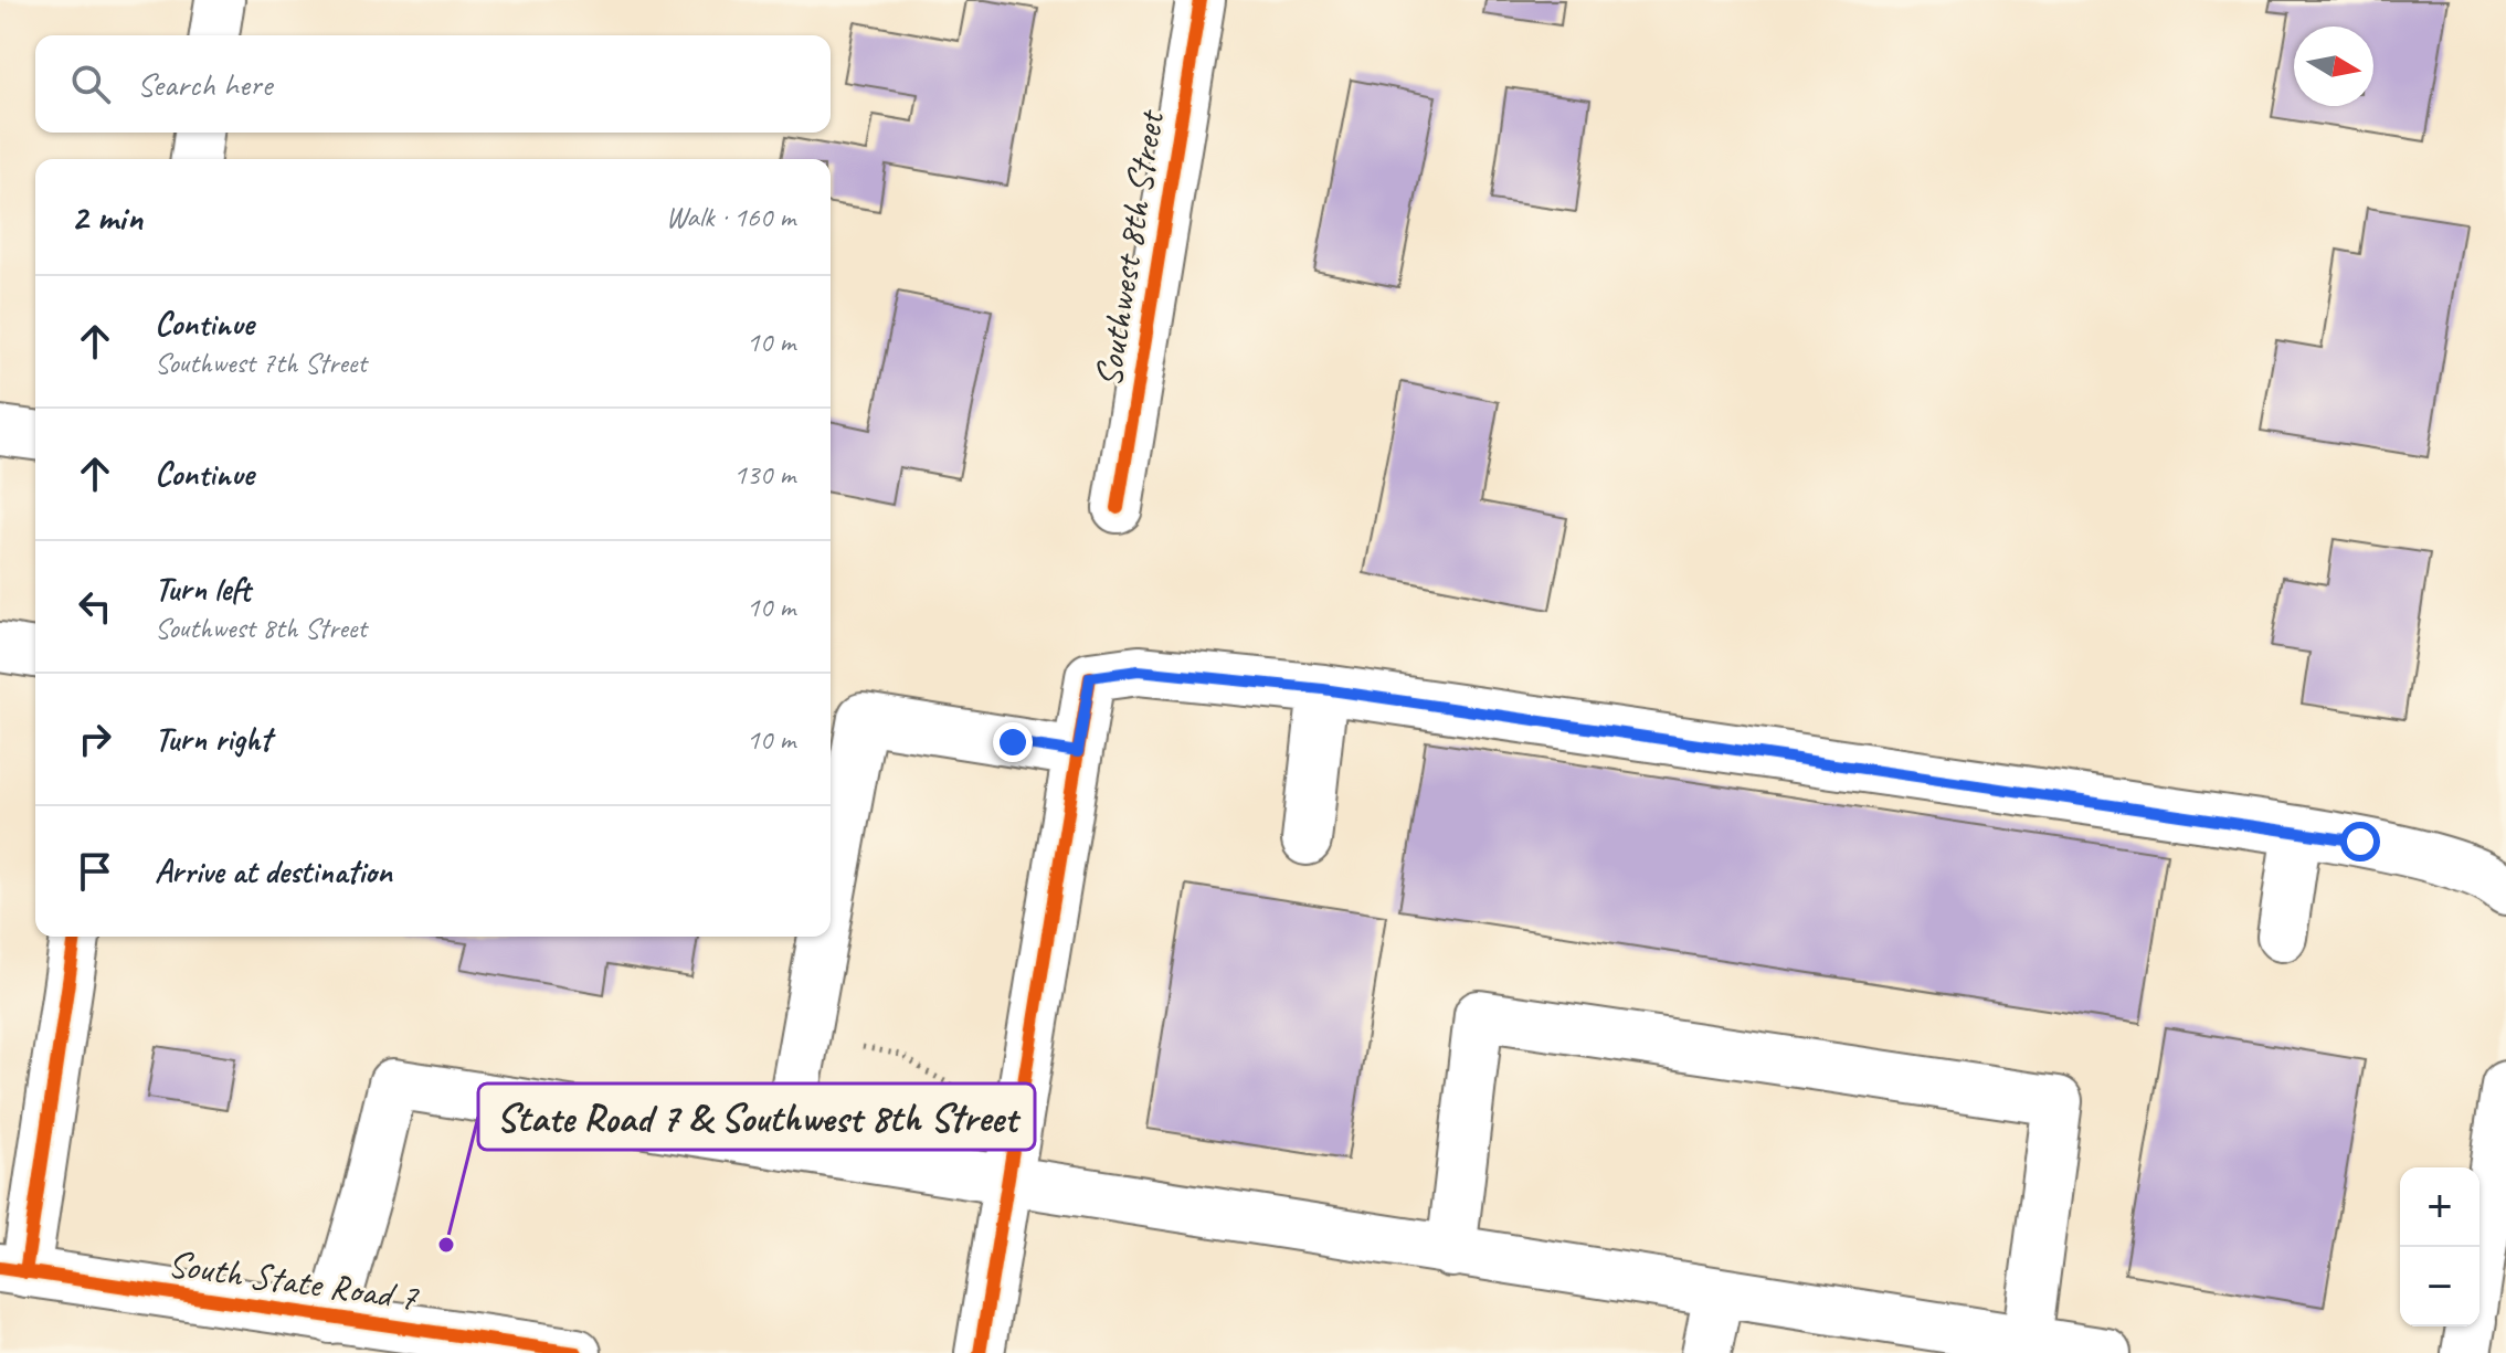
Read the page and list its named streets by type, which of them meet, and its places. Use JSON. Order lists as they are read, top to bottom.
{
  "streets": {
    "street": ["Southwest 8th Street", "South State Road 7"]
  },
  "places": ["State Road 7 & Southwest 8th Street"],
  "north": "right",
  "page": {
    "search": "Search here",
    "heading": ["2 min", "Walk · 160 m"],
    "list": [
      ["Continue", "Southwest 7th Street", "10 m"],
      ["Continue", "130 m"],
      ["Turn left", "Southwest 8th Street", "10 m"],
      ["Turn right", "10 m"],
      "Arrive at destination"
    ],
    "map_buttons": ["+", "−"]
  }
}
